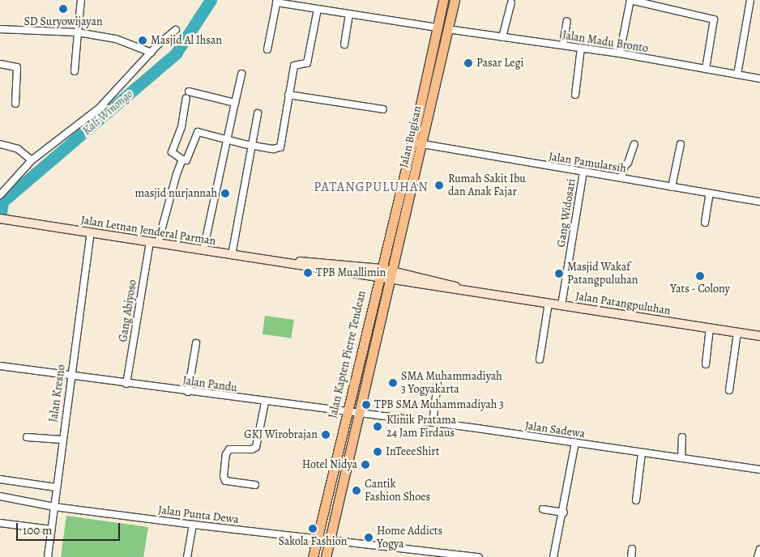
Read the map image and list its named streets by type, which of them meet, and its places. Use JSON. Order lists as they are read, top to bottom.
{
  "streets": {
    "main road": ["Jalan Bugisan", "Jalan Kapten Pierre Tendean"],
    "street": [
      "Jalan Madu Bronto",
      "Jalan Pamularsih",
      "Gang Widosari",
      "Jalan Letnan Jenderal Parman",
      "Jalan Patangpuluhan",
      "Gang Abiyoso",
      "Jalan Pandu",
      "Jalan Kresno",
      "Jalan Sadewa",
      "Jalan Punta Dewa"
    ]
  },
  "crossings": [
    ["Jalan Madu Bronto", "Jalan Bugisan"],
    ["Jalan Bugisan", "Jalan Pamularsih"],
    ["Jalan Bugisan", "Jalan Letnan Jenderal Parman"],
    ["Jalan Bugisan", "Jalan Kapten Pierre Tendean"],
    ["Jalan Pamularsih", "Gang Widosari"],
    ["Gang Widosari", "Jalan Patangpuluhan"],
    ["Jalan Letnan Jenderal Parman", "Jalan Patangpuluhan"],
    ["Jalan Letnan Jenderal Parman", "Gang Abiyoso"],
    ["Jalan Letnan Jenderal Parman", "Jalan Kapten Pierre Tendean"],
    ["Jalan Letnan Jenderal Parman", "Jalan Kresno"],
    ["Gang Abiyoso", "Jalan Pandu"],
    ["Jalan Kapten Pierre Tendean", "Jalan Pandu"],
    ["Jalan Kapten Pierre Tendean", "Jalan Sadewa"],
    ["Jalan Kapten Pierre Tendean", "Jalan Punta Dewa"],
    ["Jalan Pandu", "Jalan Kresno"],
    ["Jalan Pandu", "Jalan Sadewa"],
    ["Jalan Kresno", "Jalan Punta Dewa"]
  ],
  "districts": ["PATANGPULUHAN"],
  "water": ["Kali Winongo"],
  "places": [
    "SD Suryowijayan",
    "Masjid Al Ihsan",
    "Pasar Legi",
    "Rumah Sakit Ibu dan Anak Fajar",
    "masjid nurjannah",
    "TPB Muallimin",
    "Masjid Wakaf Patangpuluhan",
    "Yats - Colony",
    "SMA Muhammadiyah 3 Yogyakarta",
    "TPB SMA Muhammadiyah 3",
    "Klinik Pratama 24 Jam Firdaus",
    "GKJ Wirobrajan",
    "InTeeeShirt",
    "Hotel Nidya",
    "Cantik Fashion Shoes",
    "Sakola Fashion",
    "Home Addicts Yogya"
  ],
  "scale_bar": "100 m"
}
